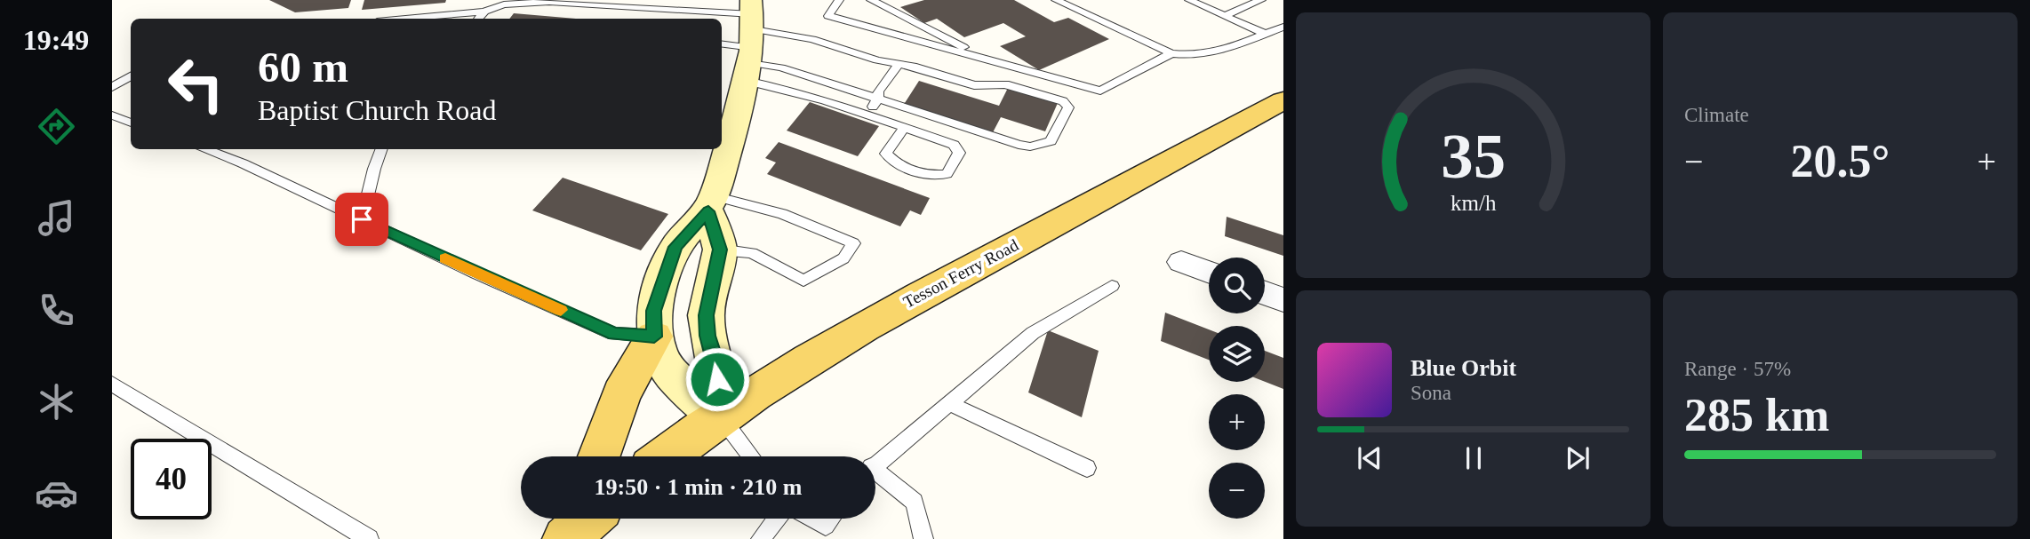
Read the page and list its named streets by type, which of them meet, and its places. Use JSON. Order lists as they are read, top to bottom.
{
  "streets": {
    "main road": ["Tesson Ferry Road"]
  },
  "page": {
    "tabs": "19:49",
    "tile": [
      "Climate",
      ["Range · 57%", "285 km"]
    ],
    "turn": ["60 m", "Baptist Church Road"],
    "heat": ["−", "20.5°", "+"],
    "map_buttons": ["+", "−"],
    "song": ["Blue Orbit", "Sona"],
    "limit": "40",
    "trip": "19:50 · 1 min · 210 m",
    "gauge": ["35", "km/h"]
  }
}
